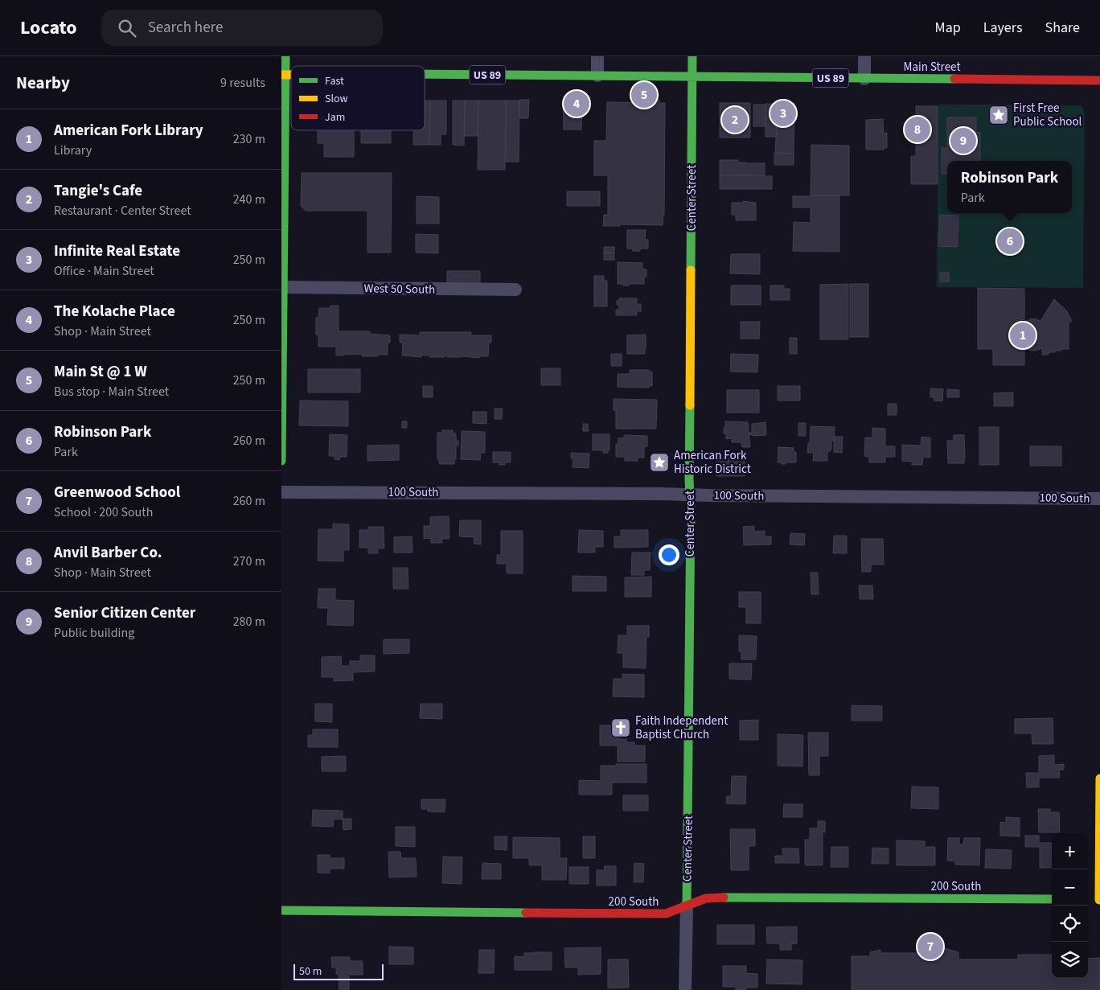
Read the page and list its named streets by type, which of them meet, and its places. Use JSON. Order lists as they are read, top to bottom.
{
  "streets": {
    "street": [
      "Main Street",
      "US 89",
      "Center Street",
      "West 50 South",
      "100 South",
      "200 South"
    ]
  },
  "crossings": [
    ["Main Street", "Center Street"],
    ["Center Street", "100 South"],
    ["Center Street", "200 South"]
  ],
  "places": {
    "place": ["First Free Public School", "American Fork Historic District"],
    "church": ["Faith Independent Baptist Church"]
  },
  "legend": ["Fast", "Slow", "Jam"],
  "scale_bar": "50 m",
  "page": {
    "header": "Locato",
    "search": "Search here",
    "nav": ["Map", "Layers", "Share"],
    "heading": ["Nearby", "9 results"],
    "pins": [
      "5",
      "4",
      "3",
      "2",
      "8",
      "9",
      "6",
      "1",
      "7"
    ],
    "list": [
      {
        "mark": "1",
        "name": "American Fork Library",
        "note": "Library",
        "value": "230 m"
      },
      {
        "mark": "2",
        "name": "Tangie's Cafe",
        "note": "Restaurant · Center Street",
        "value": "240 m"
      },
      {
        "mark": "3",
        "name": "Infinite Real Estate",
        "note": "Office · Main Street",
        "value": "250 m"
      },
      {
        "mark": "4",
        "name": "The Kolache Place",
        "note": "Shop · Main Street",
        "value": "250 m"
      },
      {
        "mark": "5",
        "name": "Main St @ 1 W",
        "note": "Bus stop · Main Street",
        "value": "250 m"
      },
      {
        "mark": "6",
        "name": "Robinson Park",
        "note": "Park",
        "value": "260 m"
      },
      {
        "mark": "7",
        "name": "Greenwood School",
        "note": "School · 200 South",
        "value": "260 m"
      },
      {
        "mark": "8",
        "name": "Anvil Barber Co.",
        "note": "Shop · Main Street",
        "value": "270 m"
      },
      {
        "mark": "9",
        "name": "Senior Citizen Center",
        "note": "Public building",
        "value": "280 m"
      }
    ],
    "popup": ["Robinson Park", "Park"],
    "map_buttons": ["+", "−"],
    "scale": "50 m"
  }
}
